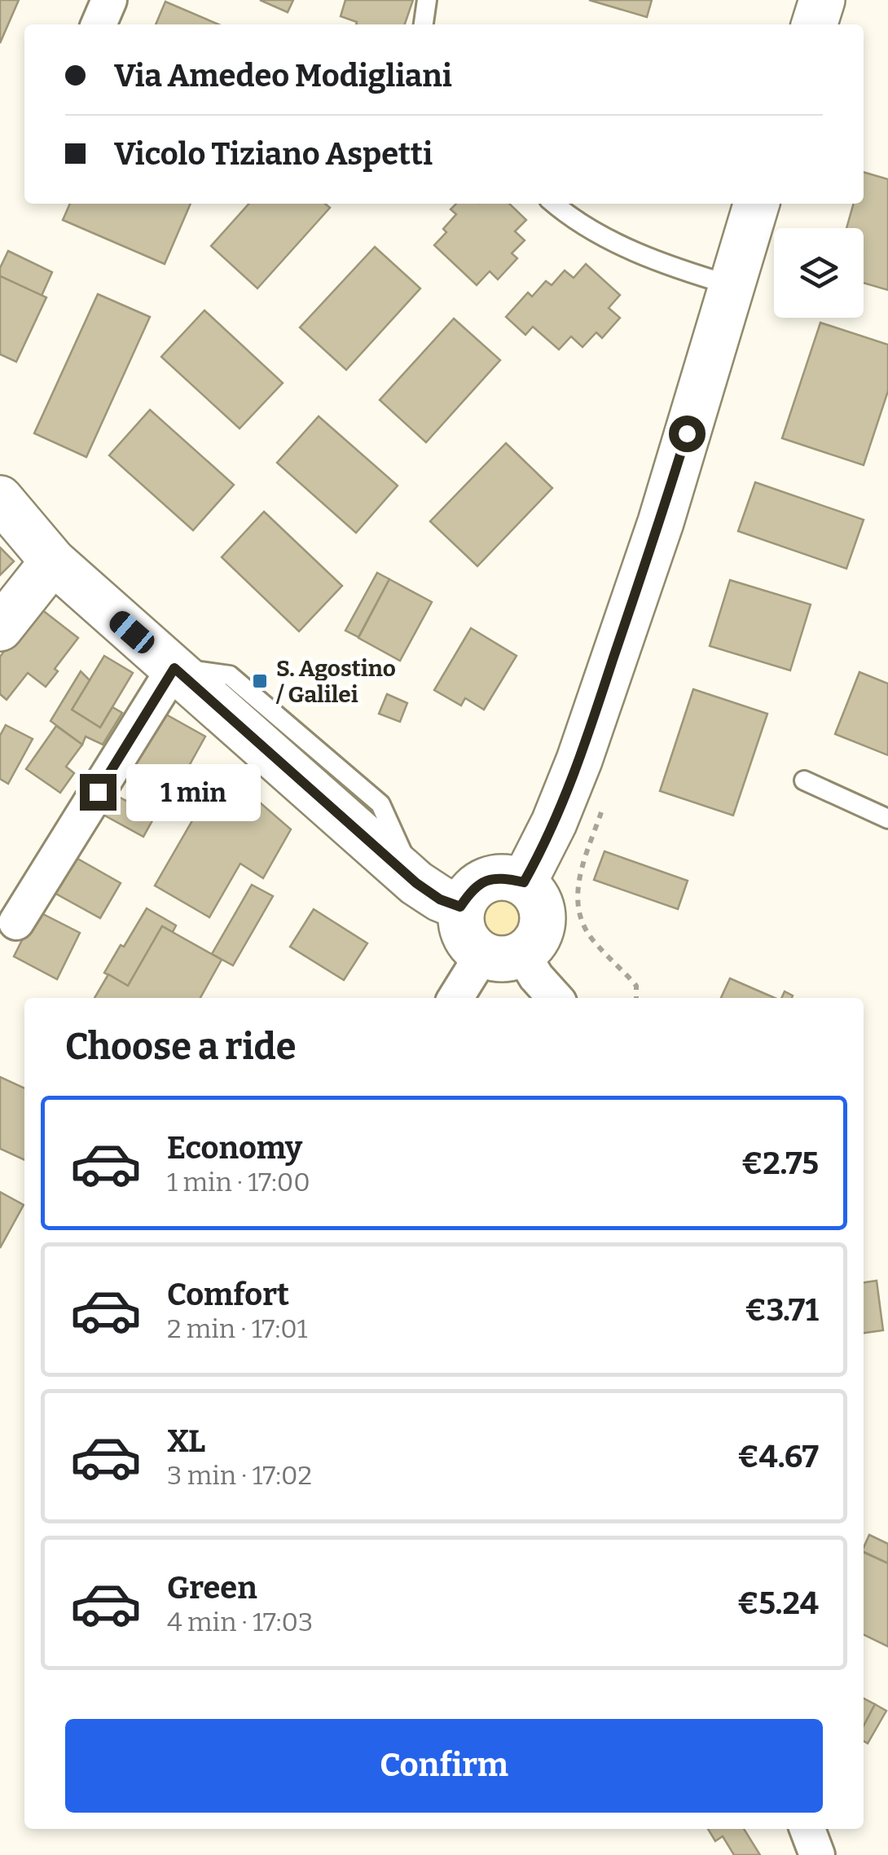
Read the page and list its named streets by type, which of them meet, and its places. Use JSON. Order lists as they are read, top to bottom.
{
  "places": {
    "transit": ["S. Agostino / Galilei"]
  },
  "page": {
    "banner": ["Via Amedeo Modigliani", "Vicolo Tiziano Aspetti"],
    "bubble": "1 min",
    "heading": "Choose a ride",
    "list": [
      {
        "name": "Economy",
        "note": "1 min · 17:00",
        "value": "€2.75"
      },
      {
        "name": "Comfort",
        "note": "2 min · 17:01",
        "value": "€3.71"
      },
      {
        "name": "XL",
        "note": "3 min · 17:02",
        "value": "€4.67"
      },
      {
        "name": "Green",
        "note": "4 min · 17:03",
        "value": "€5.24"
      }
    ],
    "buttons": "Confirm"
  }
}
